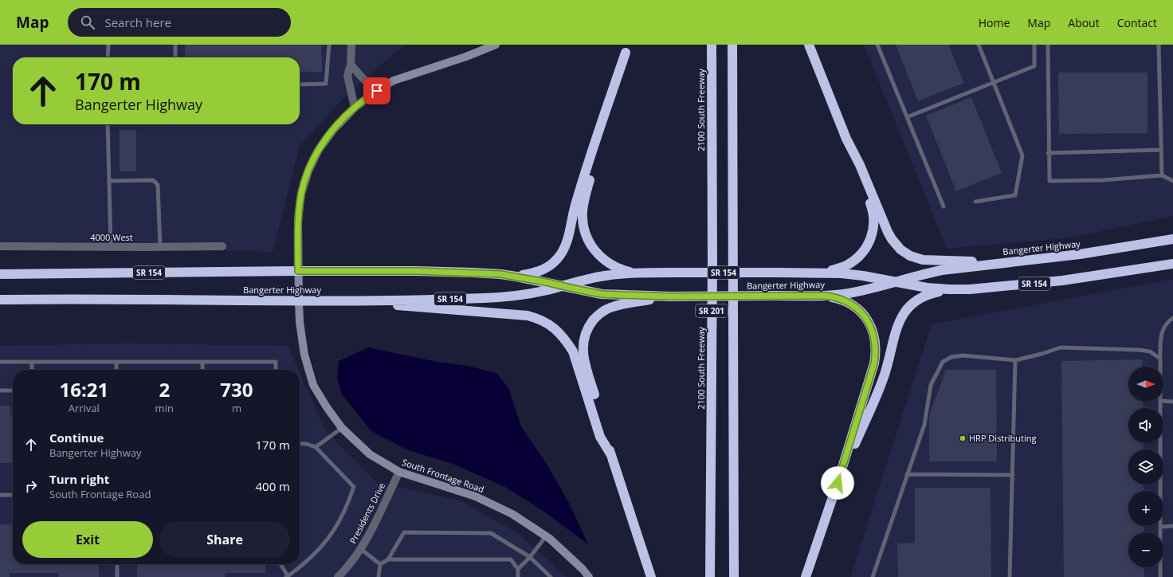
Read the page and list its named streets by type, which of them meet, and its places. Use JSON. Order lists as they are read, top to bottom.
{
  "streets": {
    "highway": [
      "2100 South Freeway",
      "Bangerter Highway",
      "SR 154",
      "SR 201"
    ],
    "street": ["4000 West", "South Frontage Road", "Presidents Drive"]
  },
  "crossings": [
    ["Bangerter Highway", "South Frontage Road"],
    ["South Frontage Road", "Presidents Drive"]
  ],
  "places": ["HRP Distributing"],
  "north": "right",
  "page": {
    "header": "Map",
    "search": "Search here",
    "nav": [
      "Home",
      "Map",
      "About",
      "Contact"
    ],
    "turn": ["170 m", "Bangerter Highway"],
    "map_buttons": ["+", "−"],
    "eta": [
      "16:21",
      "Arrival",
      "2",
      "min",
      "730",
      "m"
    ],
    "list": [
      {
        "name": "Continue",
        "note": "Bangerter Highway",
        "value": "170 m"
      },
      {
        "name": "Turn right",
        "note": "South Frontage Road",
        "value": "400 m"
      }
    ],
    "buttons": ["Exit", "Share"]
  }
}
